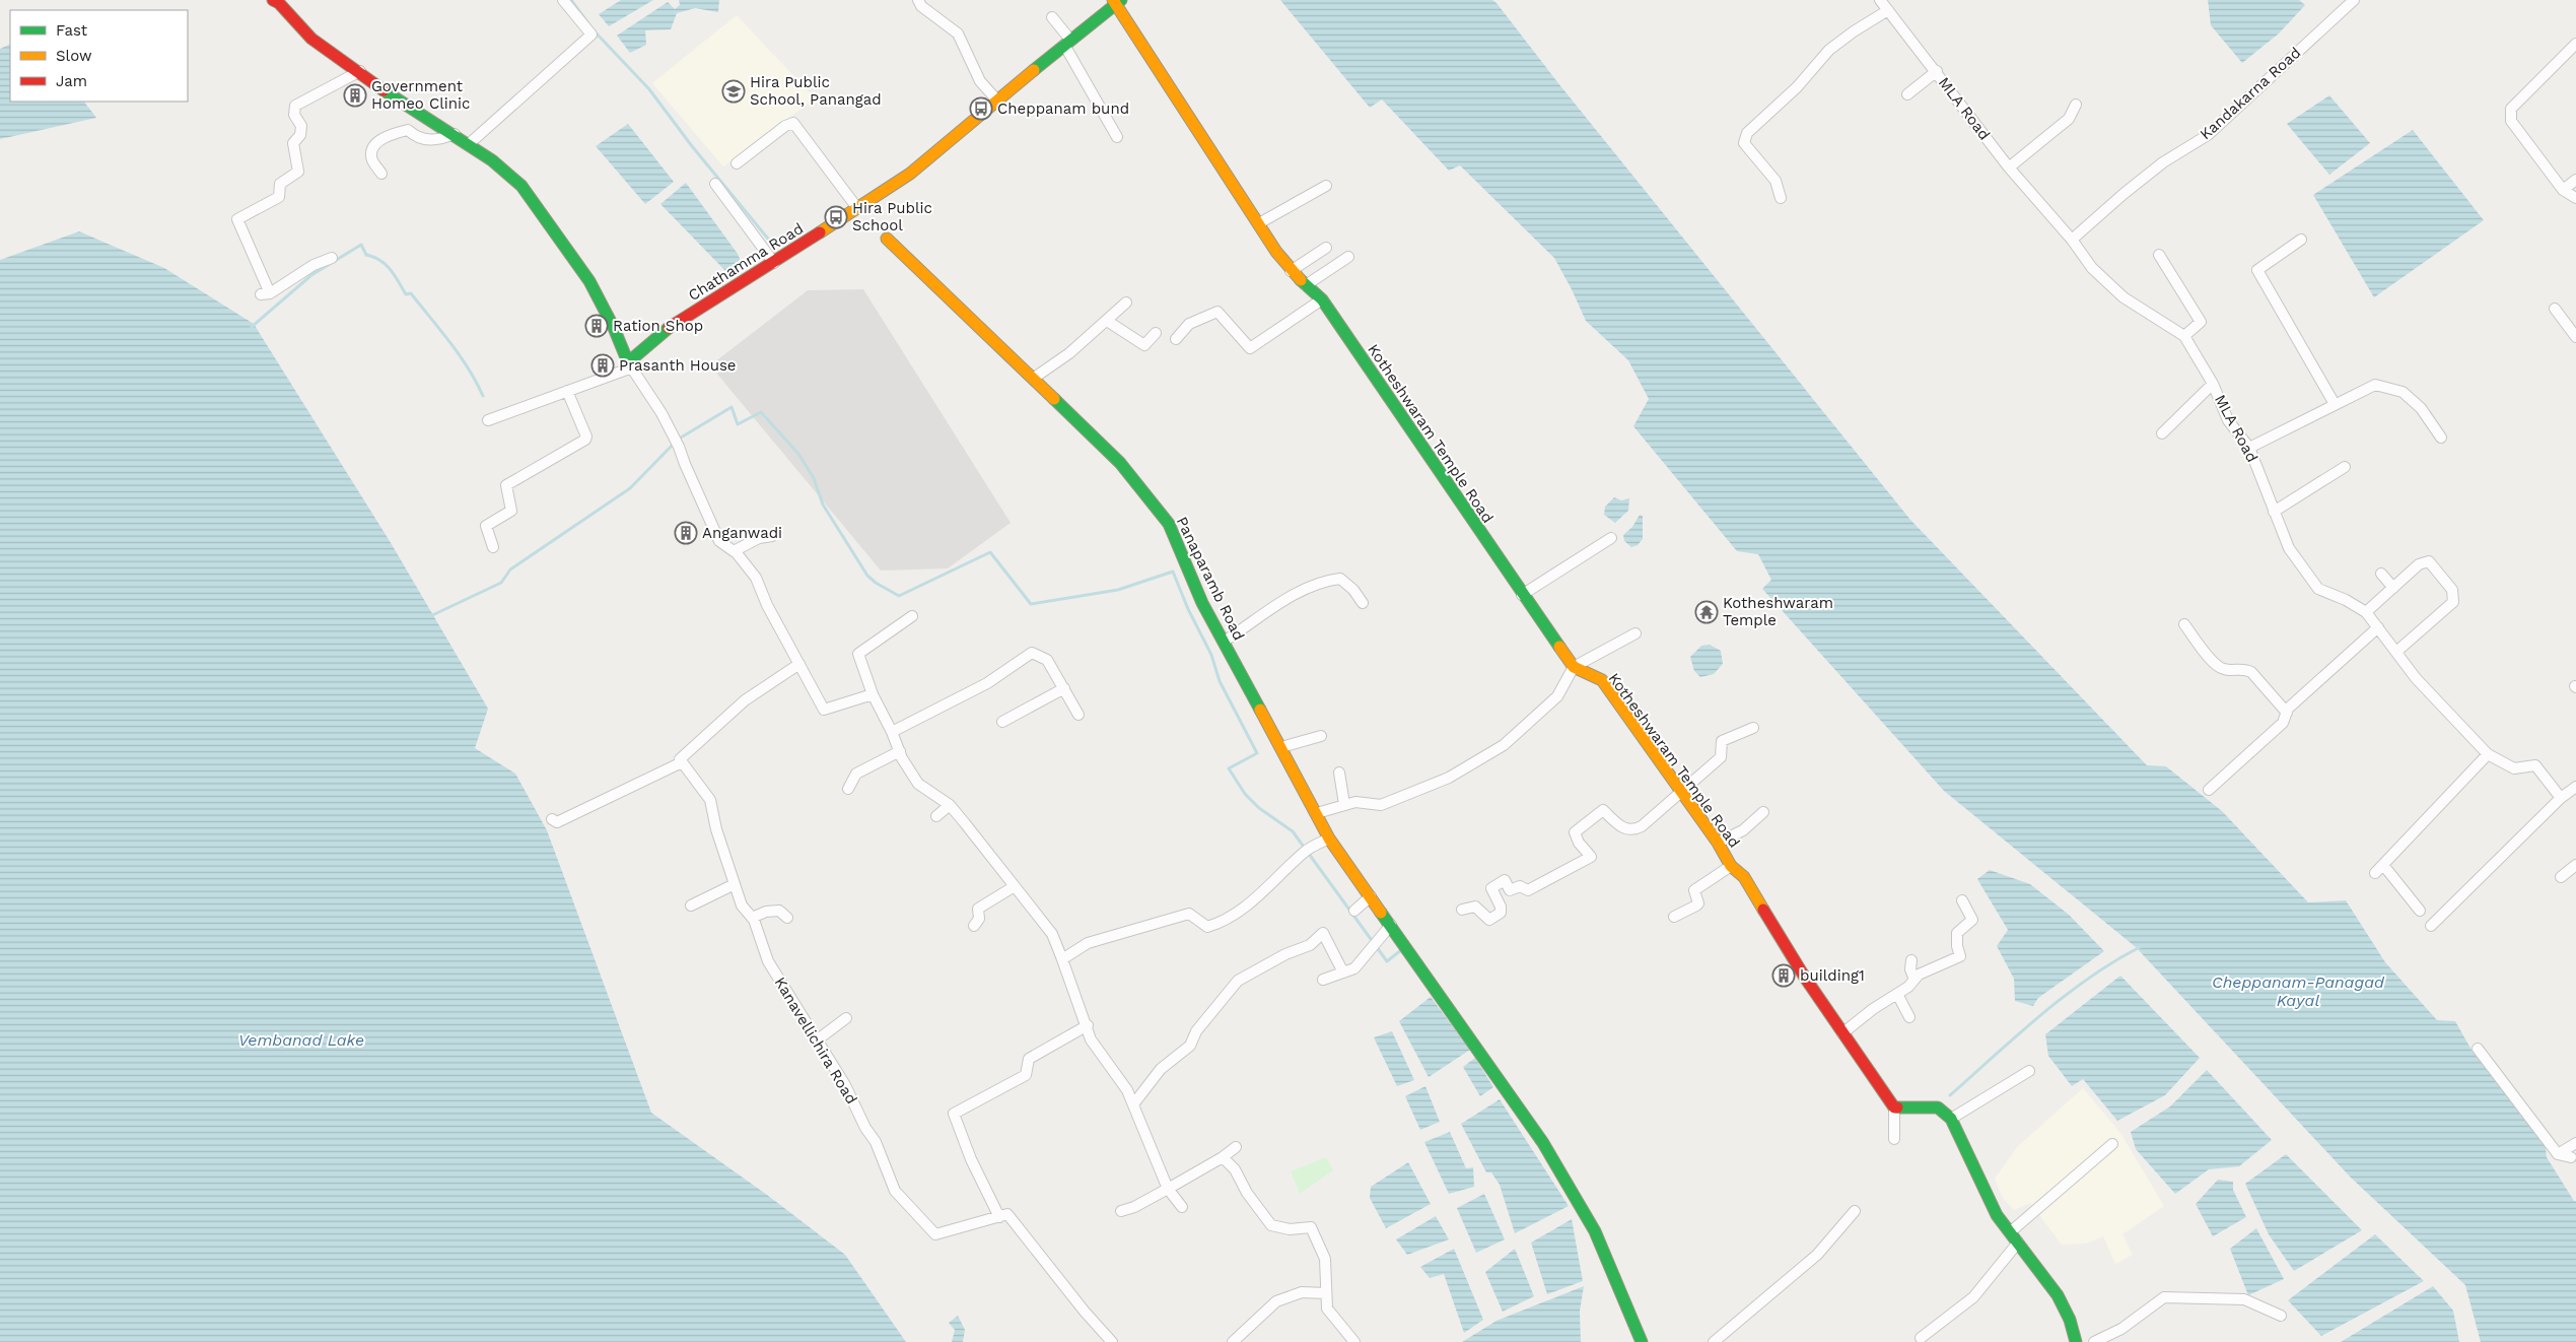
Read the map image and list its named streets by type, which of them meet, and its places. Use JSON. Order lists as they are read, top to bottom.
{
  "streets": {
    "street": [
      "Kandakarna Road",
      "MLA Road",
      "Chathamma Road",
      "Kotheshwaram Temple Road",
      "Panaparamb Road",
      "Kanavellichira Road"
    ]
  },
  "crossings": [
    ["Kandakarna Road", "MLA Road"],
    ["Chathamma Road", "Kotheshwaram Temple Road"]
  ],
  "water": ["Cheppanam-Panagad Kayal", "Vembanad Lake"],
  "places": {
    "school or university": ["Hira Public School, Panangad"],
    "building": [
      "Government Homeo Clinic",
      "Ration Shop",
      "Prasanth House",
      "Anganwadi",
      "building1"
    ],
    "bus stop": ["Cheppanam bund", "Hira Public School"],
    "temple": ["Kotheshwaram Temple"]
  },
  "legend": ["Fast", "Slow", "Jam"]
}
